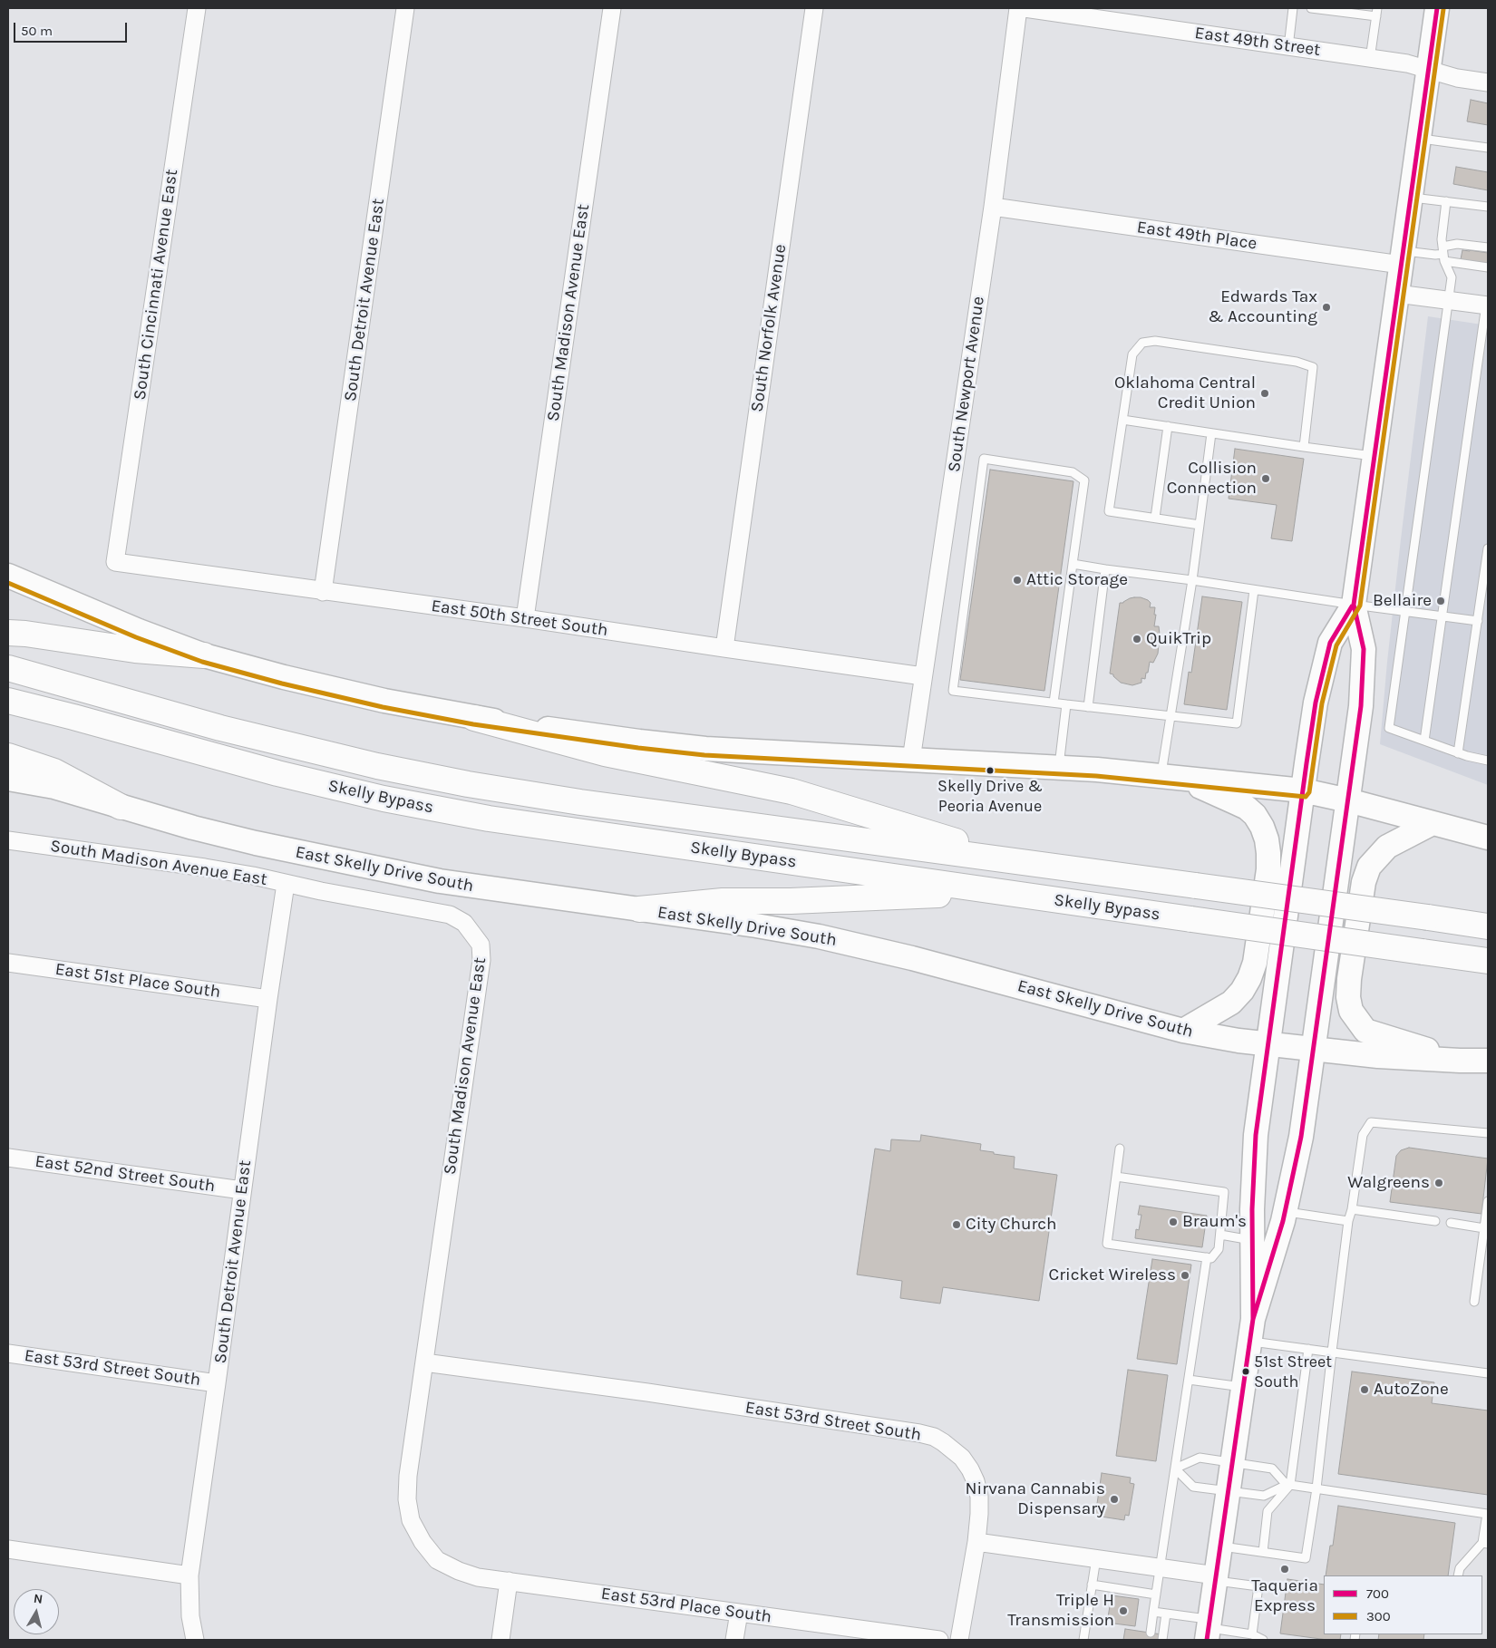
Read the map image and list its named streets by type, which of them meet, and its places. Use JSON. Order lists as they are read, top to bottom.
{
  "streets": {
    "highway": ["Skelly Bypass"],
    "main road": ["East Skelly Drive South"],
    "street": [
      "East 49th Street",
      "East 49th Place",
      "South Cincinnati Avenue East",
      "South Detroit Avenue East",
      "South Madison Avenue East",
      "South Norfolk Avenue",
      "South Newport Avenue",
      "East 50th Street South",
      "East 51st Place South",
      "East 52nd Street South",
      "East 53rd Street South",
      "East 53rd Place South"
    ]
  },
  "crossings": [
    ["East 49th Place", "South Newport Avenue"],
    ["South Cincinnati Avenue East", "East 50th Street South"],
    ["South Detroit Avenue East", "South Madison Avenue East"],
    ["South Detroit Avenue East", "East 50th Street South"],
    ["South Detroit Avenue East", "East 51st Place South"],
    ["South Detroit Avenue East", "East 52nd Street South"],
    ["South Detroit Avenue East", "East 53rd Street South"],
    ["South Madison Avenue East", "East 50th Street South"],
    ["South Madison Avenue East", "East 53rd Street South"],
    ["South Madison Avenue East", "East 53rd Place South"],
    ["South Norfolk Avenue", "East 50th Street South"],
    ["South Newport Avenue", "East 50th Street South"]
  ],
  "places": [
    "Edwards Tax & Accounting",
    "Oklahoma Central Credit Union",
    "Collision Connection",
    "Attic Storage",
    "Bellaire",
    "QuikTrip",
    "Skelly Drive & Peoria Avenue",
    "Walgreens",
    "Braum's",
    "City Church",
    "Cricket Wireless",
    "51st Street South",
    "AutoZone",
    "Nirvana Cannabis Dispensary",
    "Taqueria Express",
    "Triple H Transmission"
  ],
  "lines": ["transit line 700", "transit line 300"],
  "legend": ["700", "300"],
  "scale_bar": "50 m",
  "north": "top"
}
